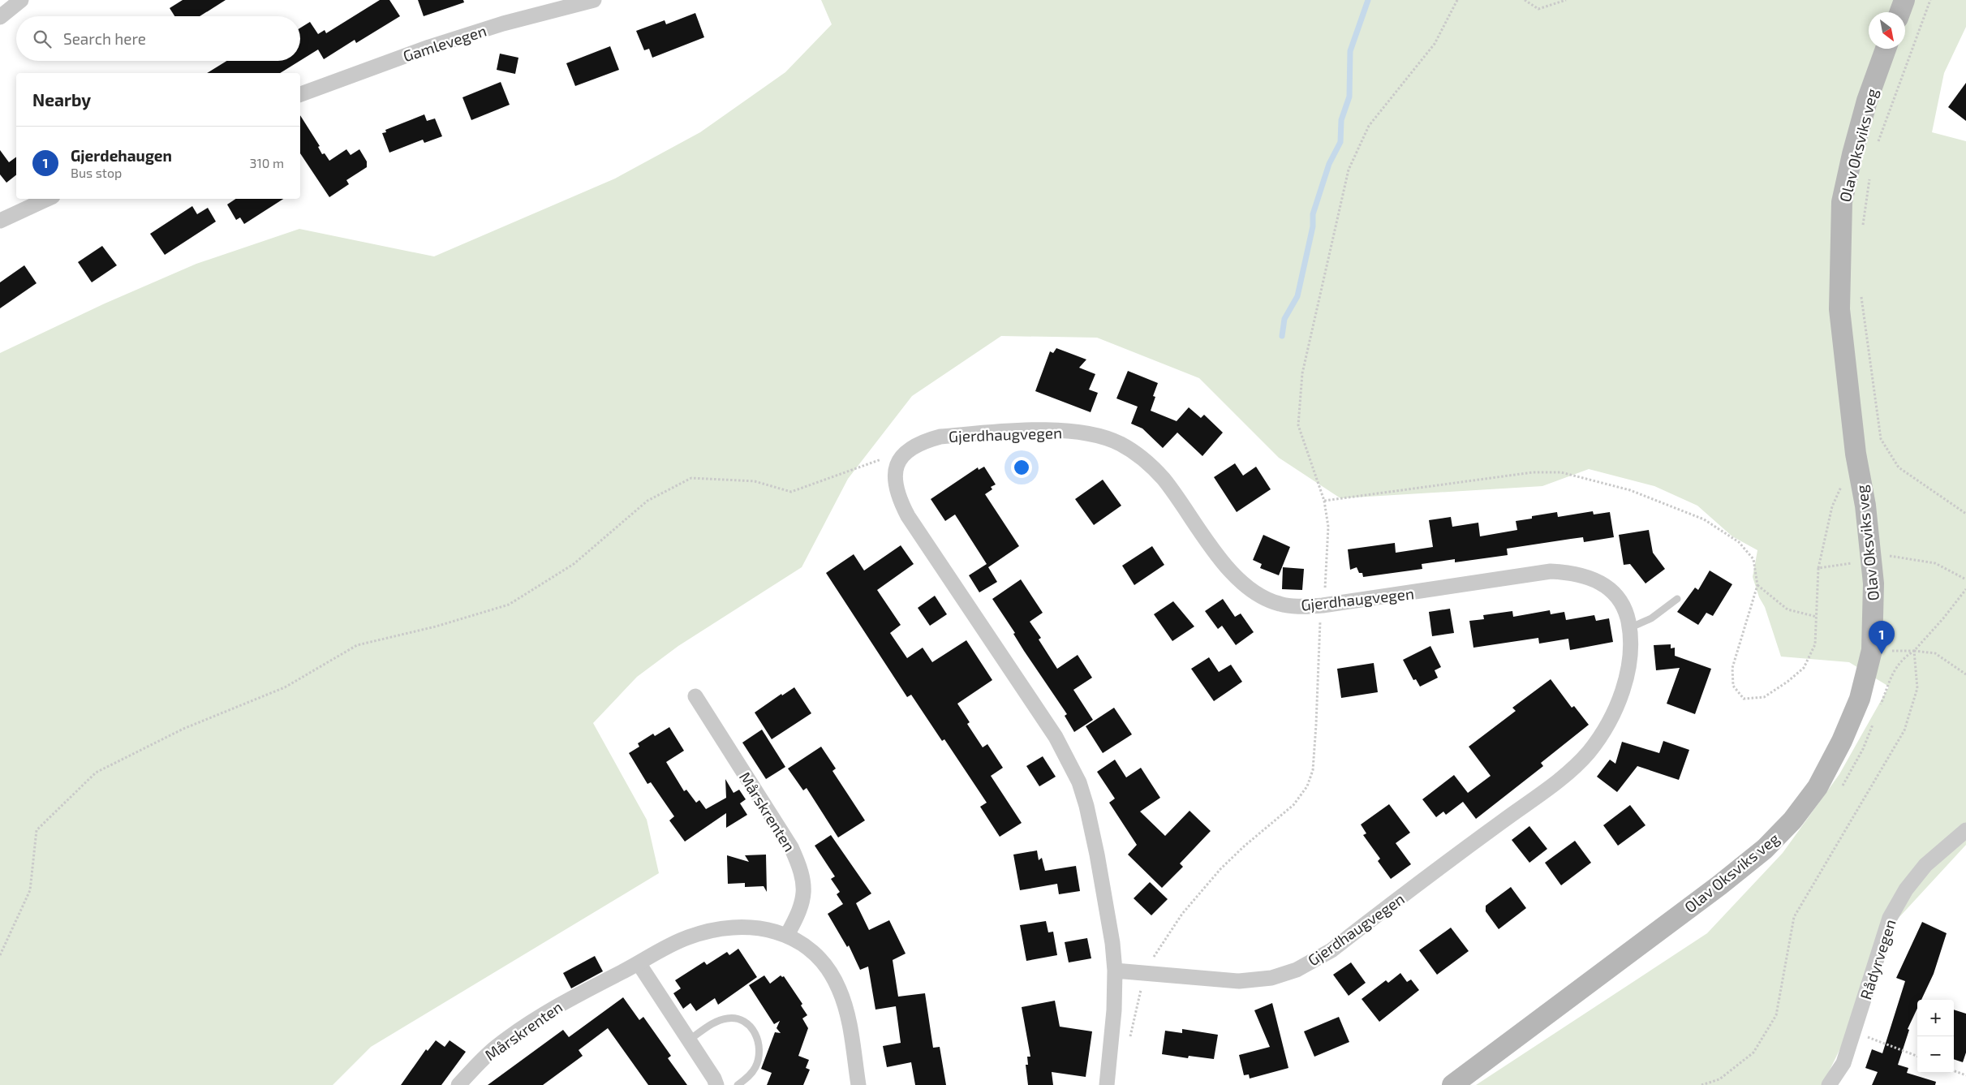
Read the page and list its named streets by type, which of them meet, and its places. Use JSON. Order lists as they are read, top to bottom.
{
  "streets": {
    "street": [
      "Gamlevegen",
      "Olav Oksviks veg",
      "Gjerdhaugvegen",
      "Mårskrenten",
      "Rådyrvegen"
    ]
  },
  "north": "bottom right",
  "page": {
    "search": "Search here",
    "heading": "Nearby",
    "list": [
      {
        "mark": "1",
        "name": "Gjerdehaugen",
        "note": "Bus stop",
        "value": "310 m"
      }
    ],
    "pins": "1",
    "map_buttons": ["+", "−"]
  }
}
